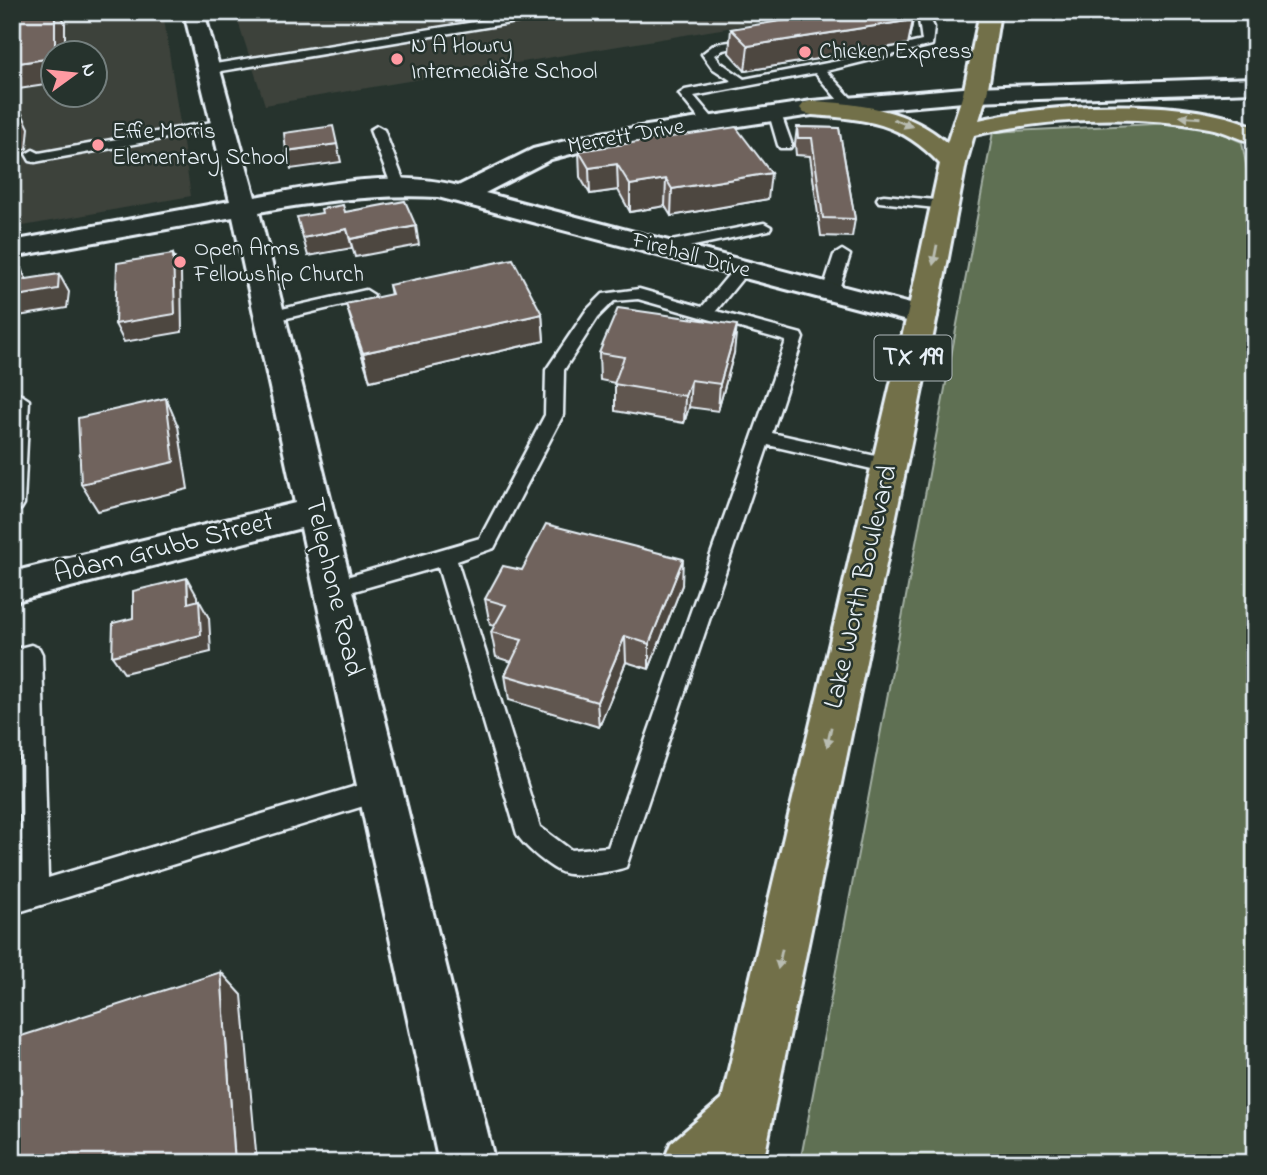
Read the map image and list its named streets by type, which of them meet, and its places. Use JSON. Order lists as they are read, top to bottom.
{
  "streets": {
    "highway": ["TX 199", "Lake Worth Boulevard"],
    "street": [
      "Merrett Drive",
      "Firehall Drive",
      "Adam Grubb Street",
      "Telephone Road"
    ]
  },
  "crossings": [
    ["Merrett Drive", "Firehall Drive"],
    ["Merrett Drive", "Lake Worth Boulevard"],
    ["Firehall Drive", "Lake Worth Boulevard"],
    ["Adam Grubb Street", "Telephone Road"]
  ],
  "one_way": ["Lake Worth Boulevard"],
  "places": [
    "Chicken Express",
    "N A Howry Intermediate School",
    "Effie Morris Elementary School",
    "Open Arms Fellowship Church"
  ],
  "north": "right"
}
